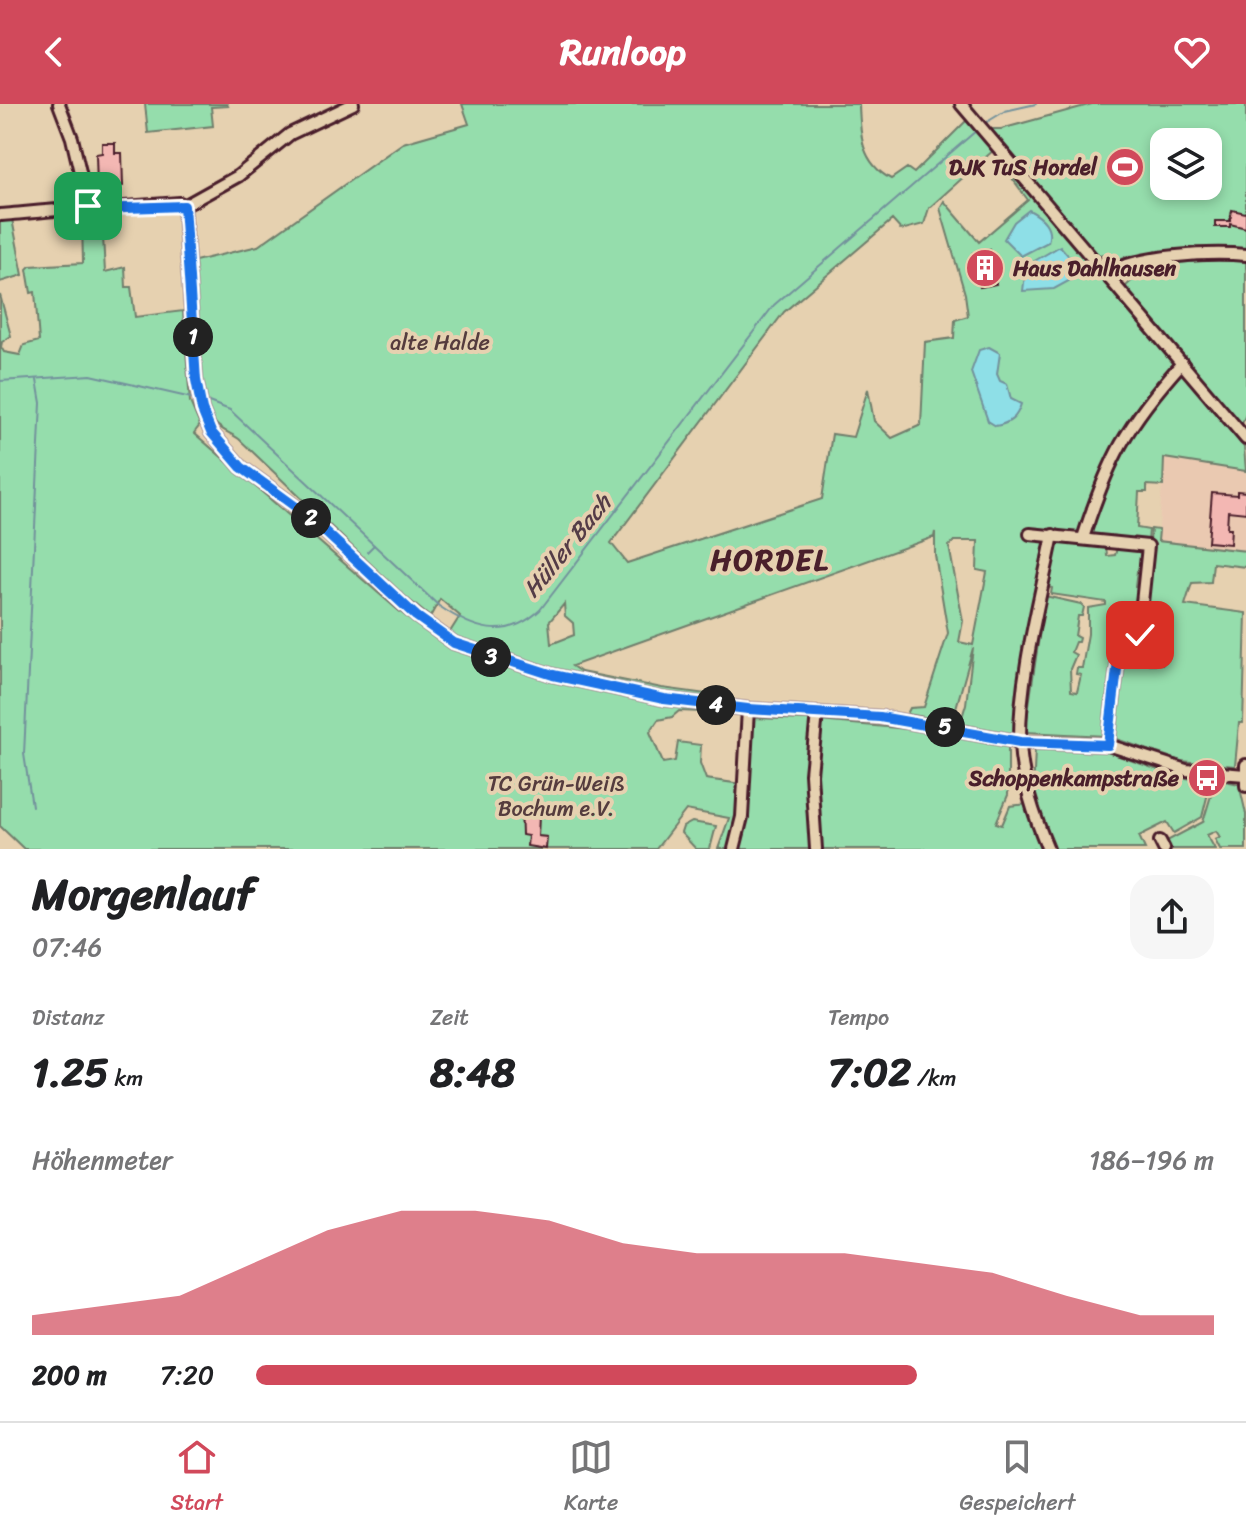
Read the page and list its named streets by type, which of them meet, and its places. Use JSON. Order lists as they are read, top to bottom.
{
  "districts": ["HORDEL"],
  "water": ["Hüller Bach"],
  "parks": ["alte Halde", "TC Grün-Weiß Bochum e.V."],
  "places": {
    "sports": ["DJK TuS Hordel"],
    "building": ["Haus Dahlhausen"],
    "bus stop": ["Schoppenkampstraße"]
  },
  "page": {
    "header": "Runloop",
    "pins": [
      "1",
      "2",
      "3",
      "4",
      "5"
    ],
    "heading": ["Morgenlauf", "07:46"],
    "stats": [
      ["Distanz", "1.25 km"],
      ["Zeit", "8:48"],
      ["Tempo", "7:02 /km"]
    ],
    "chart": ["Höhenmeter", "186–196 m"],
    "list": [
      {
        "name": "200 m",
        "note": "7:20"
      }
    ],
    "tabs": ["Start", "Karte", "Gespeichert"]
  }
}
